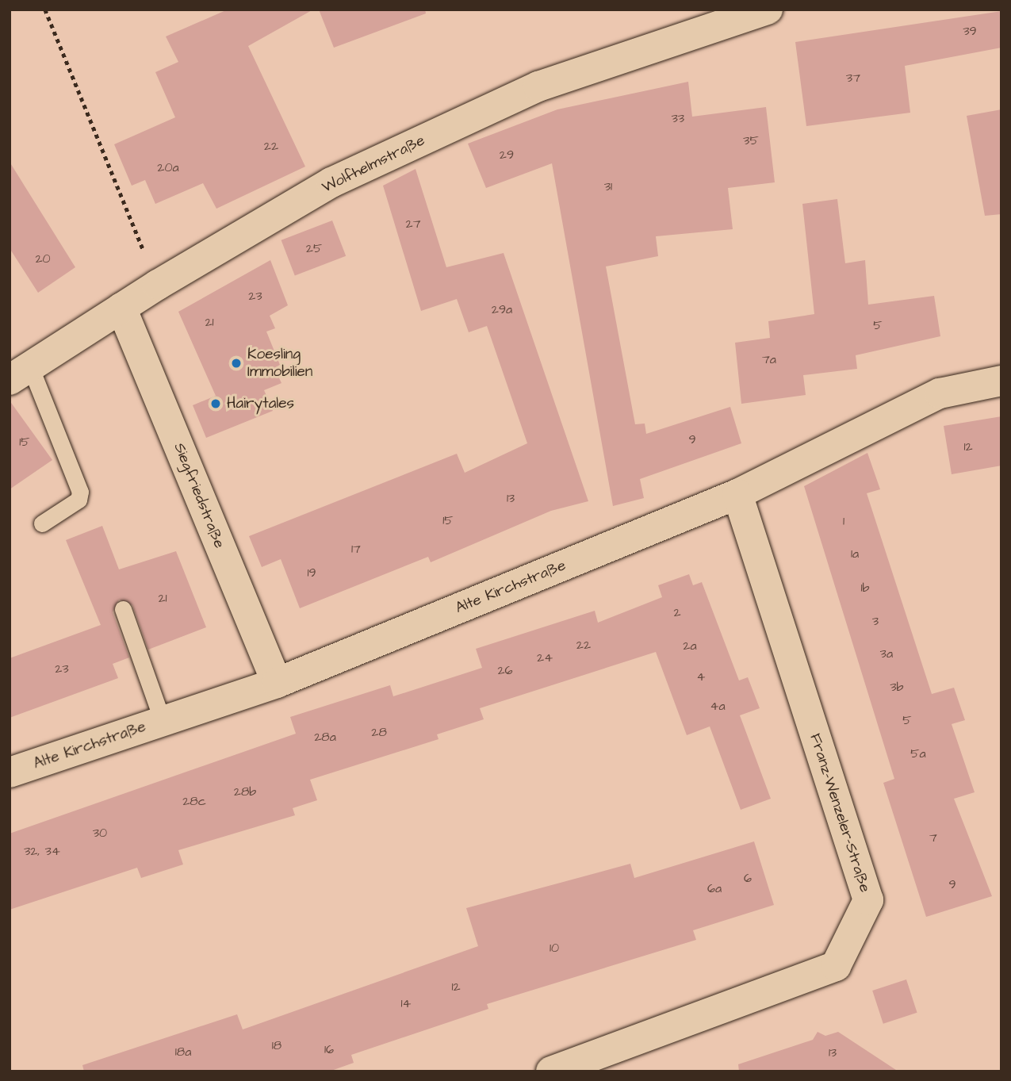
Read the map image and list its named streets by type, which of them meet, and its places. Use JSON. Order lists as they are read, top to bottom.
{
  "streets": {
    "street": [
      "Wolfhelmstraße",
      "Siegfriedstraße",
      "Alte Kirchstraße",
      "Franz-Wenzeler-Straße"
    ]
  },
  "crossings": [
    ["Wolfhelmstraße", "Siegfriedstraße"],
    ["Siegfriedstraße", "Alte Kirchstraße"],
    ["Alte Kirchstraße", "Franz-Wenzeler-Straße"]
  ],
  "places": ["Koesling Immobilien", "Hairytales"],
  "house_numbers": [
    "39",
    "37",
    "33",
    "35",
    "22",
    "29",
    "20a",
    "31",
    "27",
    "25",
    "20",
    "23",
    "29a",
    "21",
    "5",
    "7a",
    "9",
    "15",
    "12",
    "13",
    "15",
    "1",
    "17",
    "1a",
    "19",
    "1b",
    "21",
    "2",
    "3",
    "22",
    "2a",
    "3a",
    "24",
    "23",
    "26",
    "4",
    "3b",
    "4a",
    "5",
    "28",
    "28a",
    "5a",
    "28b",
    "28c",
    "30",
    "7",
    "32, 34",
    "6",
    "9",
    "6a",
    "10",
    "12",
    "14",
    "18",
    "16",
    "18a",
    "13"
  ]
}
